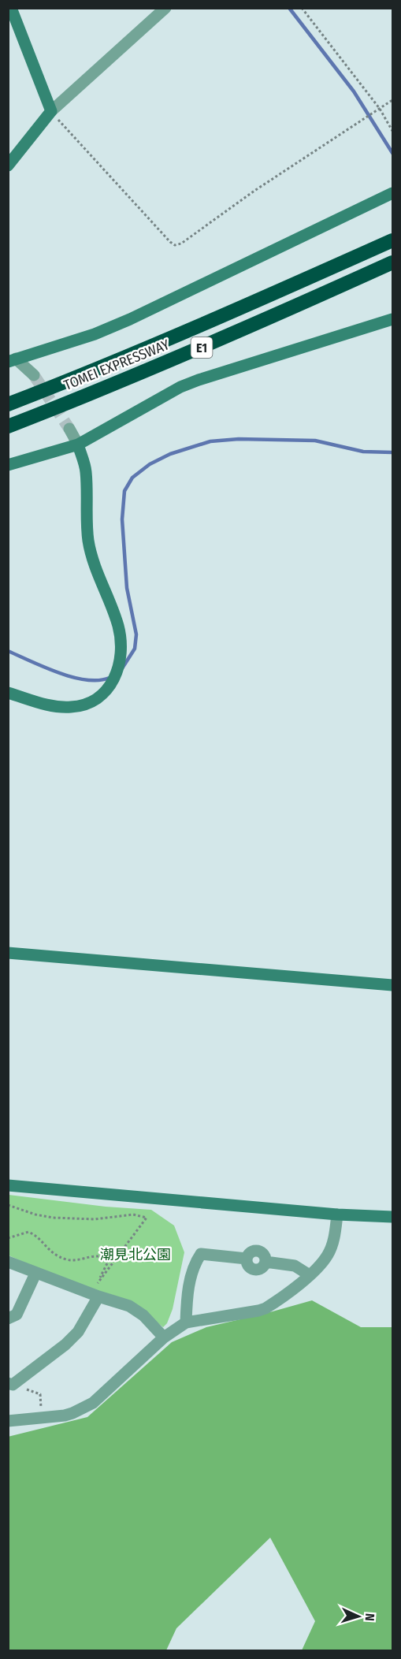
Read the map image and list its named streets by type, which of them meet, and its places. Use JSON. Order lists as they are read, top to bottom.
{
  "streets": {
    "highway": ["E1", "TOMEI EXPRESSWAY"]
  },
  "parks": ["潮見北公園"],
  "north": "right"
}
